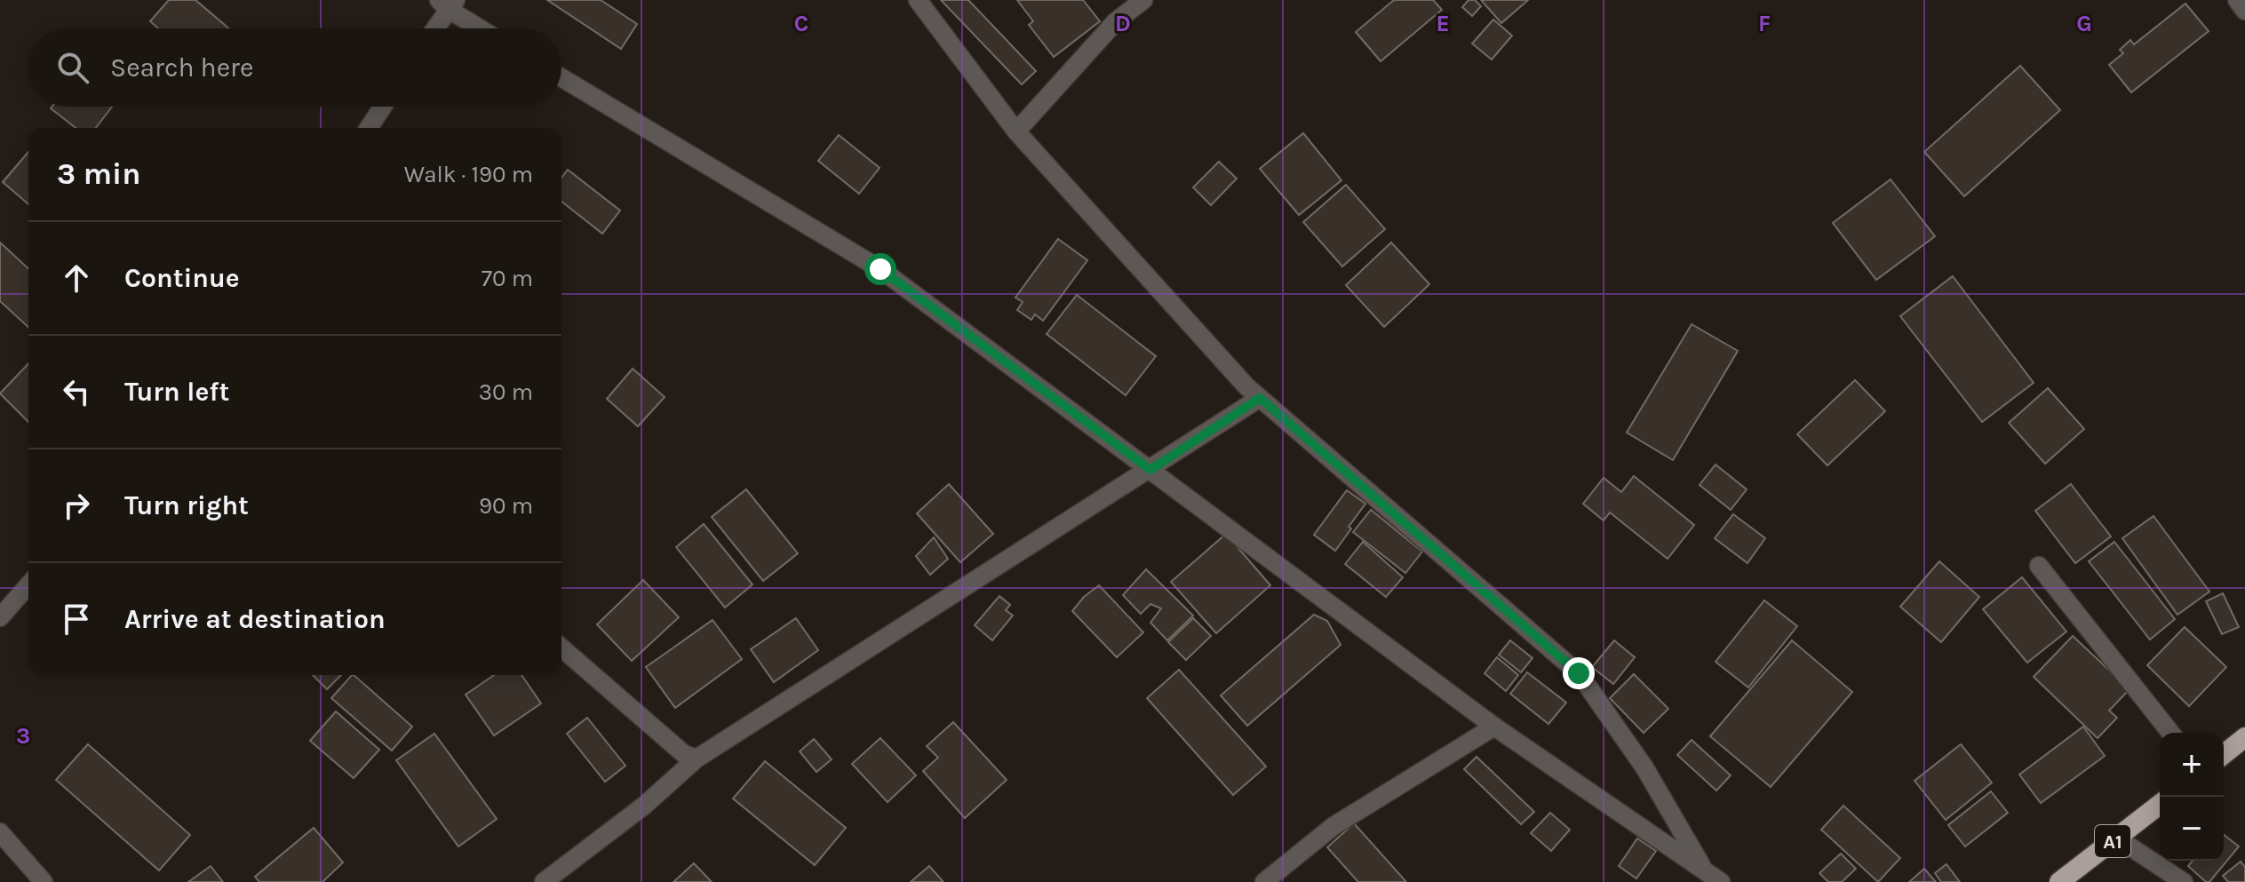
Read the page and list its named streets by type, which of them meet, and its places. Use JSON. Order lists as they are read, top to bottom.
{
  "streets": {
    "highway": ["A1"]
  },
  "page": {
    "search": "Search here",
    "heading": ["3 min", "Walk · 190 m"],
    "list": [
      ["Continue", "70 m"],
      ["Turn left", "30 m"],
      ["Turn right", "90 m"],
      "Arrive at destination"
    ],
    "map_buttons": ["+", "−"]
  },
  "grid": {
    "columns": [
      "C",
      "D",
      "E",
      "F",
      "G"
    ],
    "rows": ["3"]
  }
}
